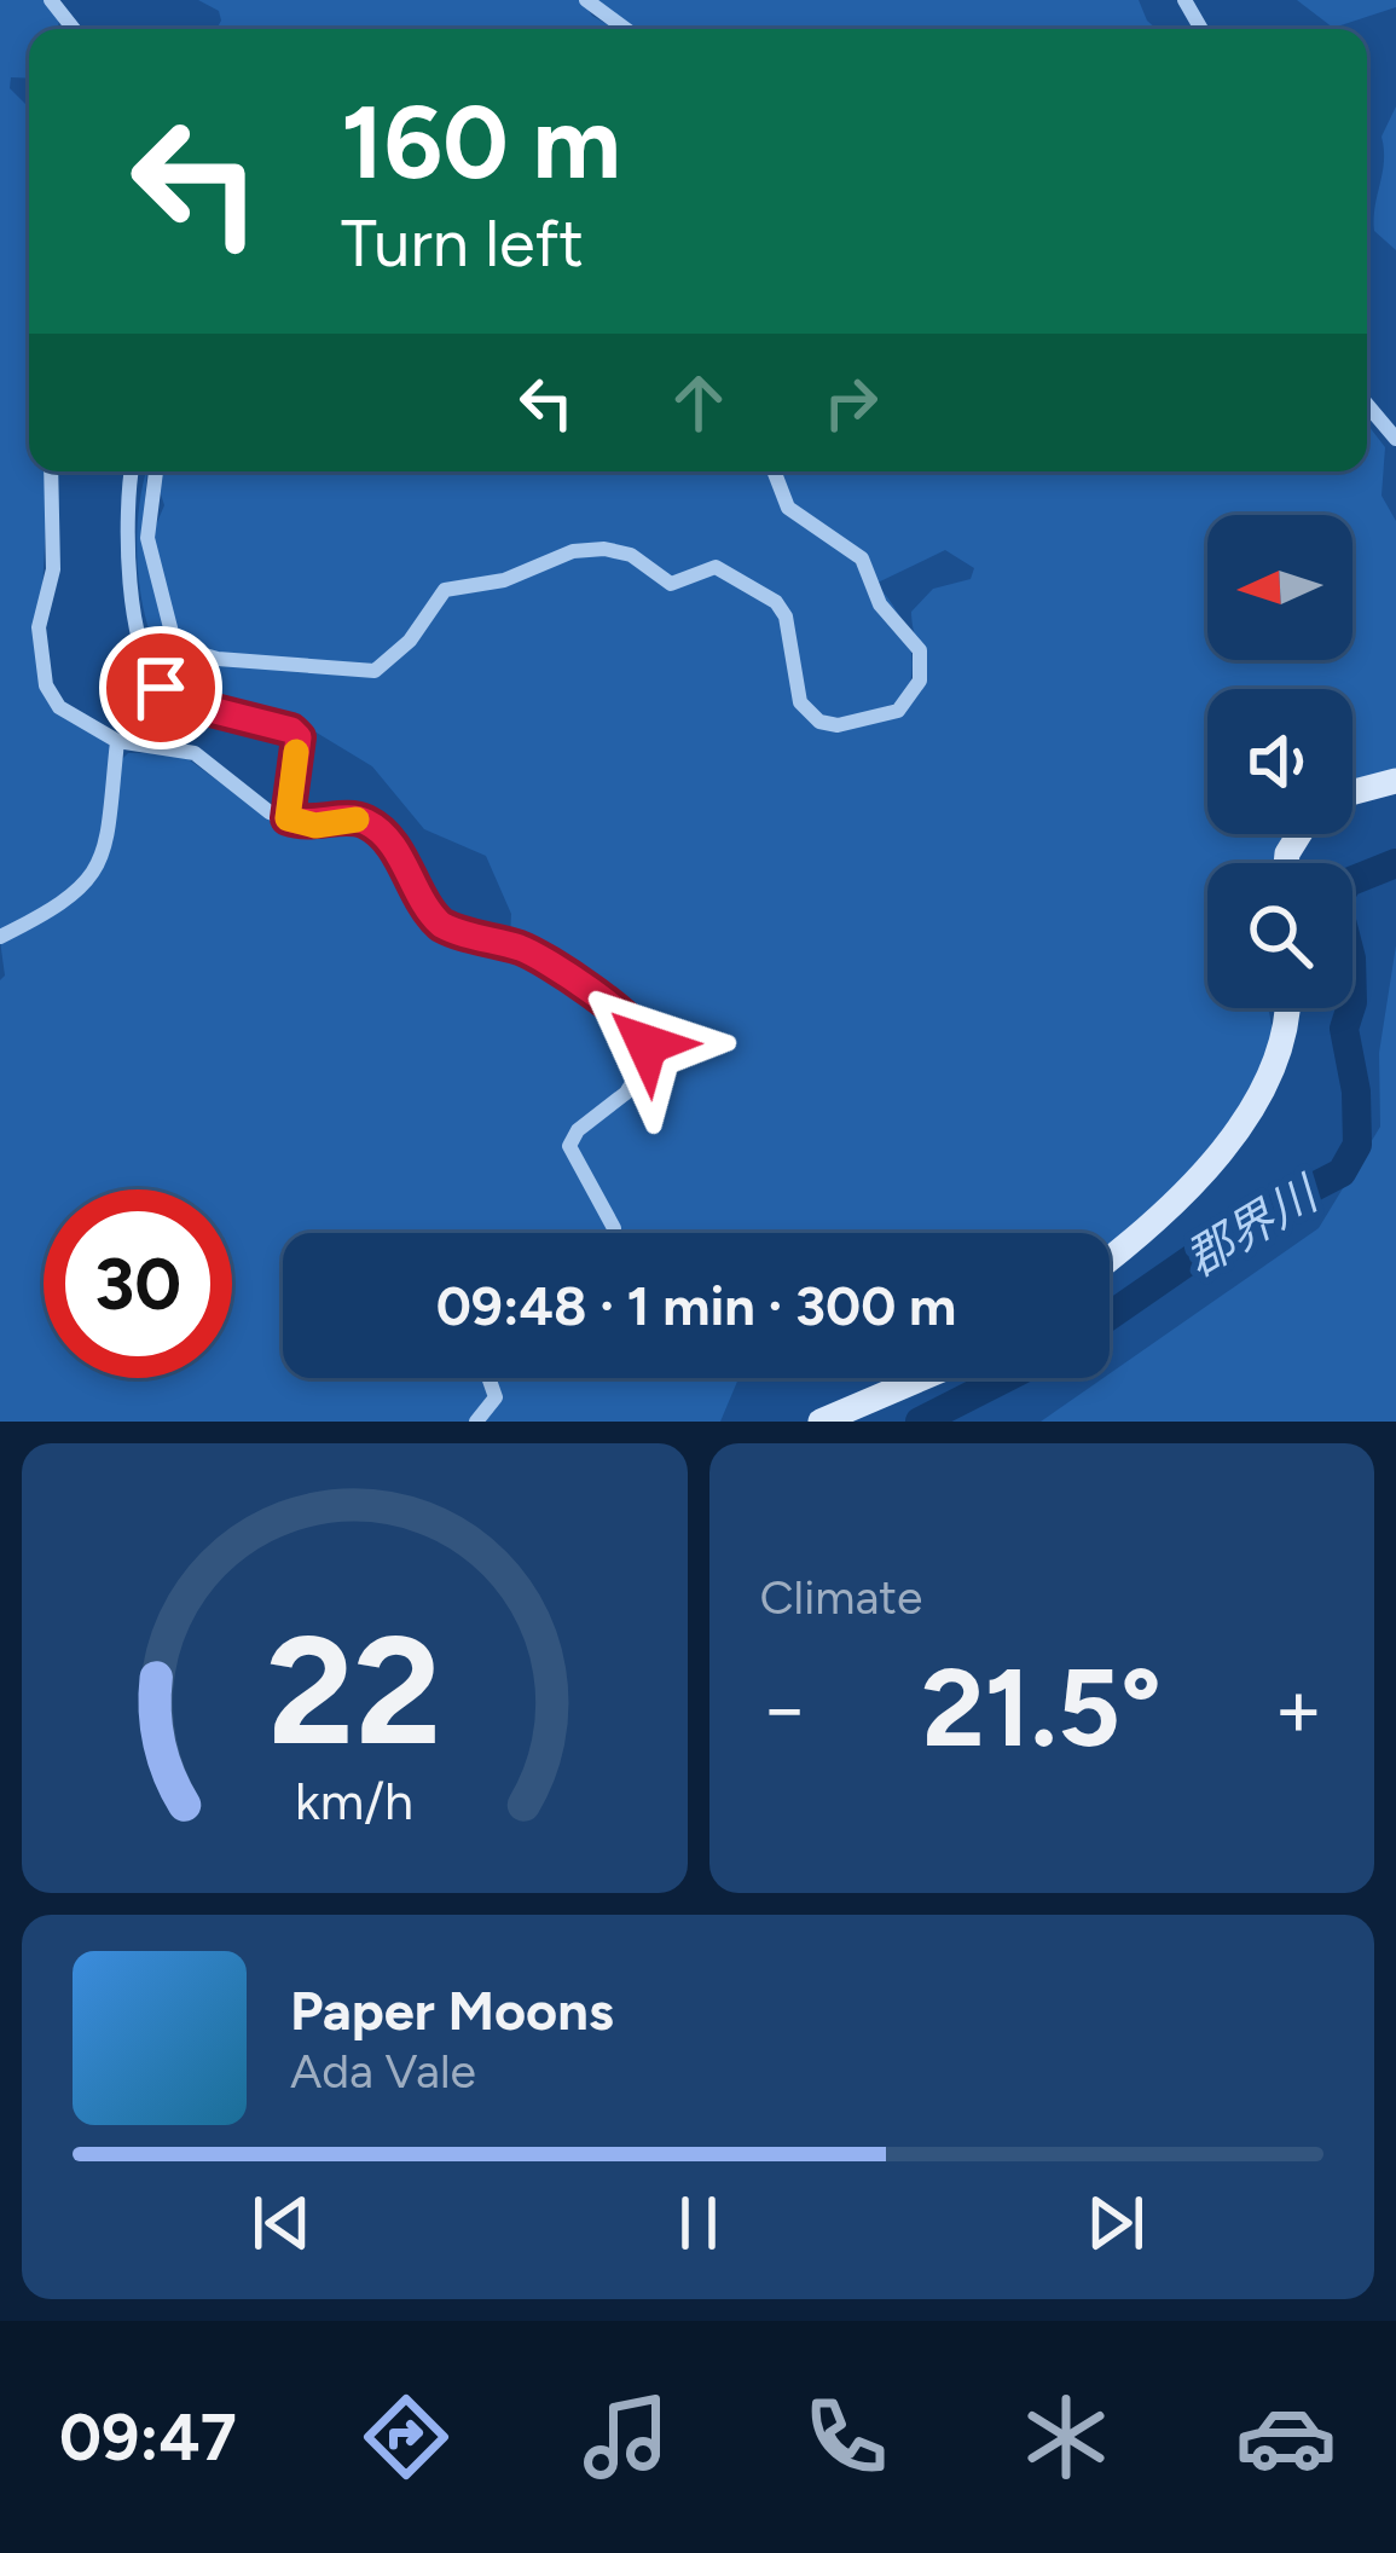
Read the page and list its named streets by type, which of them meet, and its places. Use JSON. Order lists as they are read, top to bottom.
{
  "water": ["郡界川"],
  "north": "left",
  "page": {
    "turn": ["160 m", "Turn left"],
    "limit": "30",
    "trip": "09:48 · 1 min · 300 m",
    "tile": "Climate",
    "heat": ["−", "21.5°", "+"],
    "song": ["Paper Moons", "Ada Vale"],
    "tabs": "09:47",
    "gauge": ["22", "km/h"]
  }
}
